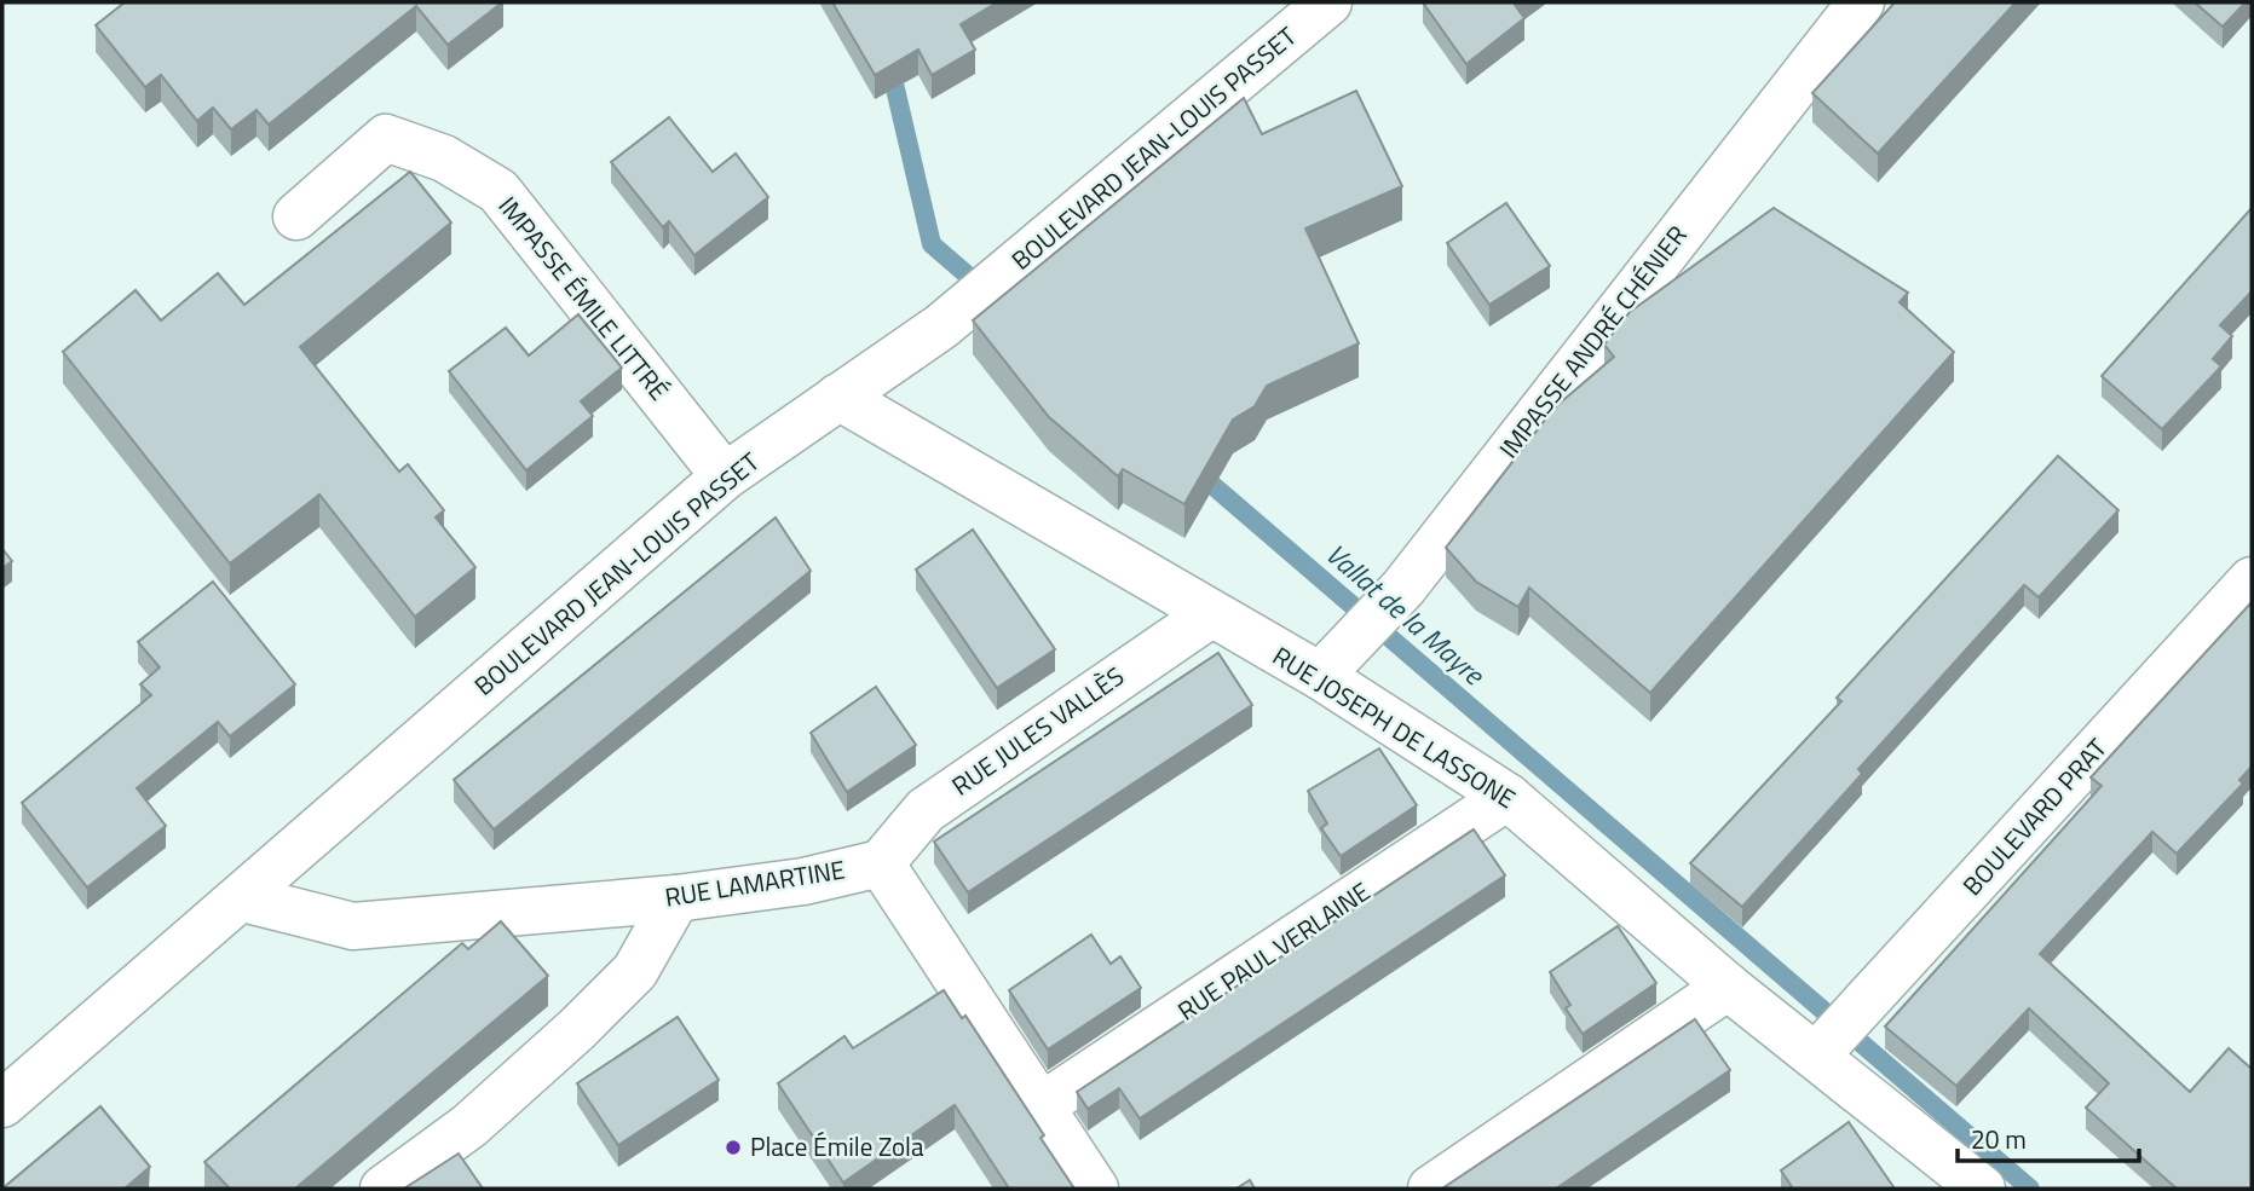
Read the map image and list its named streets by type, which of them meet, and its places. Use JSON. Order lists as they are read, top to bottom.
{
  "streets": {
    "street": [
      "BOULEVARD JEAN-LOUIS PASSET",
      "IMPASSE ÉMILE LITTRÉ",
      "IMPASSE ANDRÉ CHÉNIER",
      "RUE JOSEPH DE LASSONE",
      "RUE JULES VALLÈS",
      "BOULEVARD PRAT",
      "RUE LAMARTINE",
      "RUE PAUL VERLAINE"
    ]
  },
  "crossings": [
    ["BOULEVARD JEAN-LOUIS PASSET", "IMPASSE ÉMILE LITTRÉ"],
    ["BOULEVARD JEAN-LOUIS PASSET", "RUE JOSEPH DE LASSONE"],
    ["BOULEVARD JEAN-LOUIS PASSET", "RUE LAMARTINE"],
    ["IMPASSE ANDRÉ CHÉNIER", "RUE JOSEPH DE LASSONE"],
    ["RUE JOSEPH DE LASSONE", "RUE JULES VALLÈS"],
    ["RUE JOSEPH DE LASSONE", "BOULEVARD PRAT"],
    ["RUE JOSEPH DE LASSONE", "RUE PAUL VERLAINE"],
    ["RUE JULES VALLÈS", "RUE LAMARTINE"],
    ["RUE LAMARTINE", "RUE PAUL VERLAINE"]
  ],
  "water": ["Vallat de la Mayre"],
  "places": ["Place Émile Zola"],
  "scale_bar": "20 m"
}
